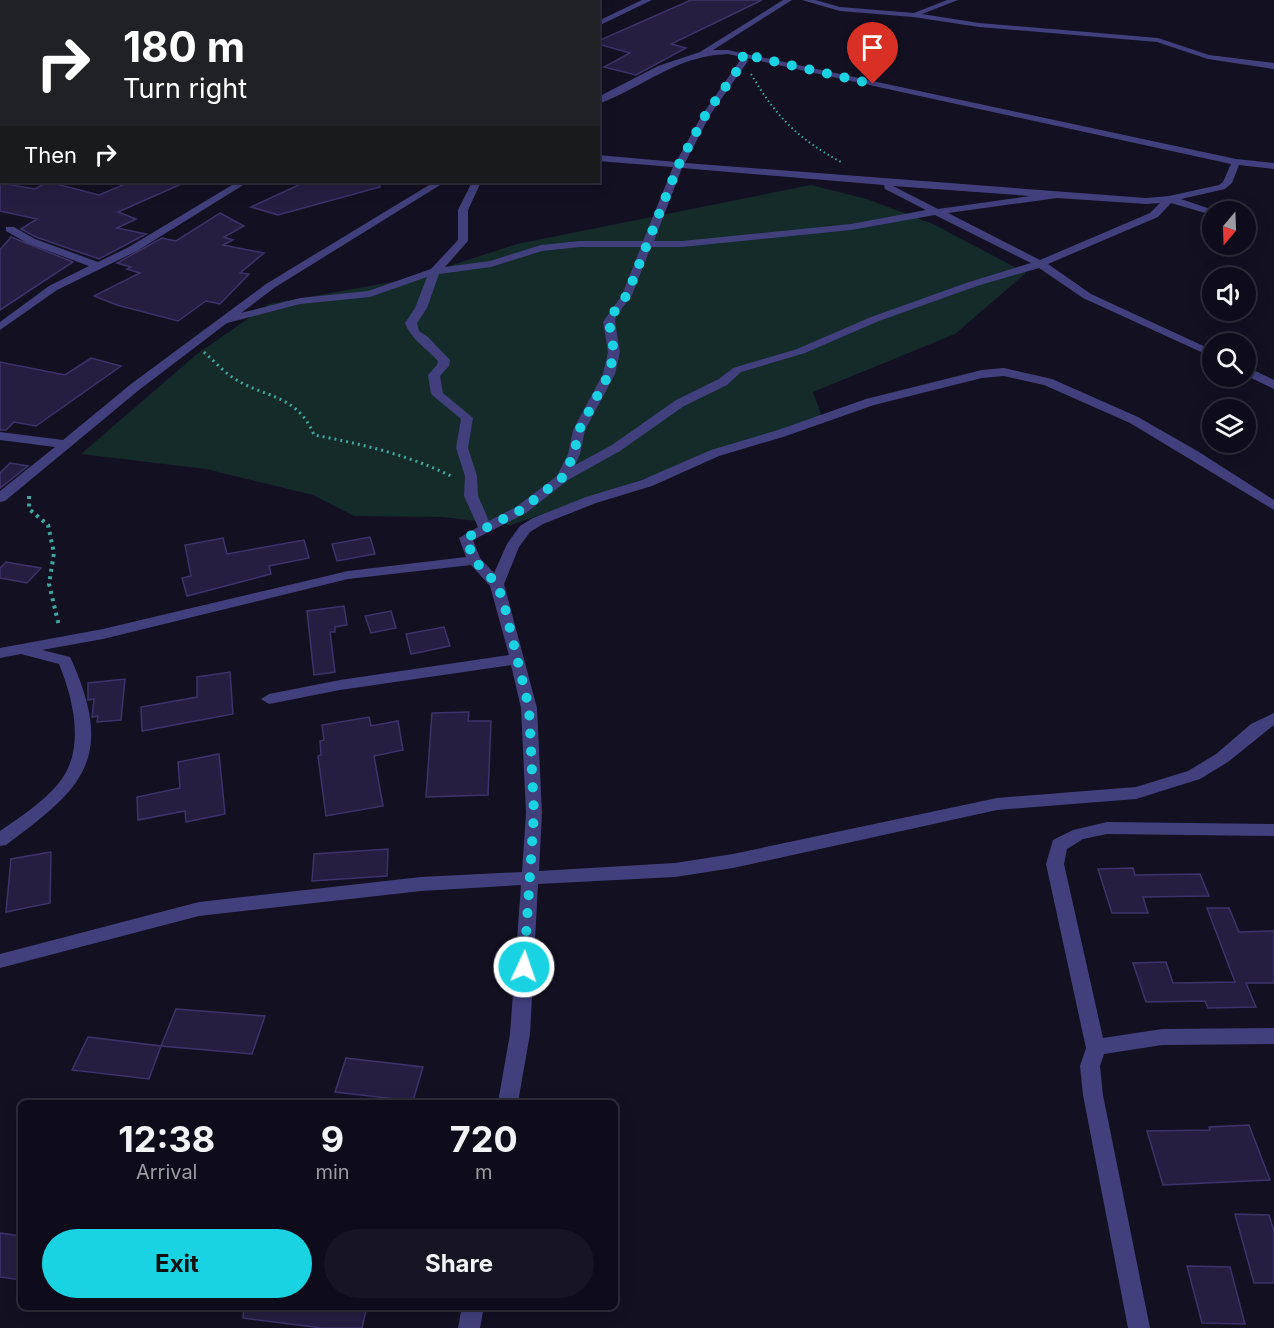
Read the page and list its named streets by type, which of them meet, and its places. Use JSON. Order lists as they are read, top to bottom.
{
  "north": "bottom",
  "page": {
    "turn": ["180 m", "Turn right"],
    "then": "Then",
    "eta": [
      "12:38",
      "Arrival",
      "9",
      "min",
      "720",
      "m"
    ],
    "buttons": ["Exit", "Share"]
  }
}
